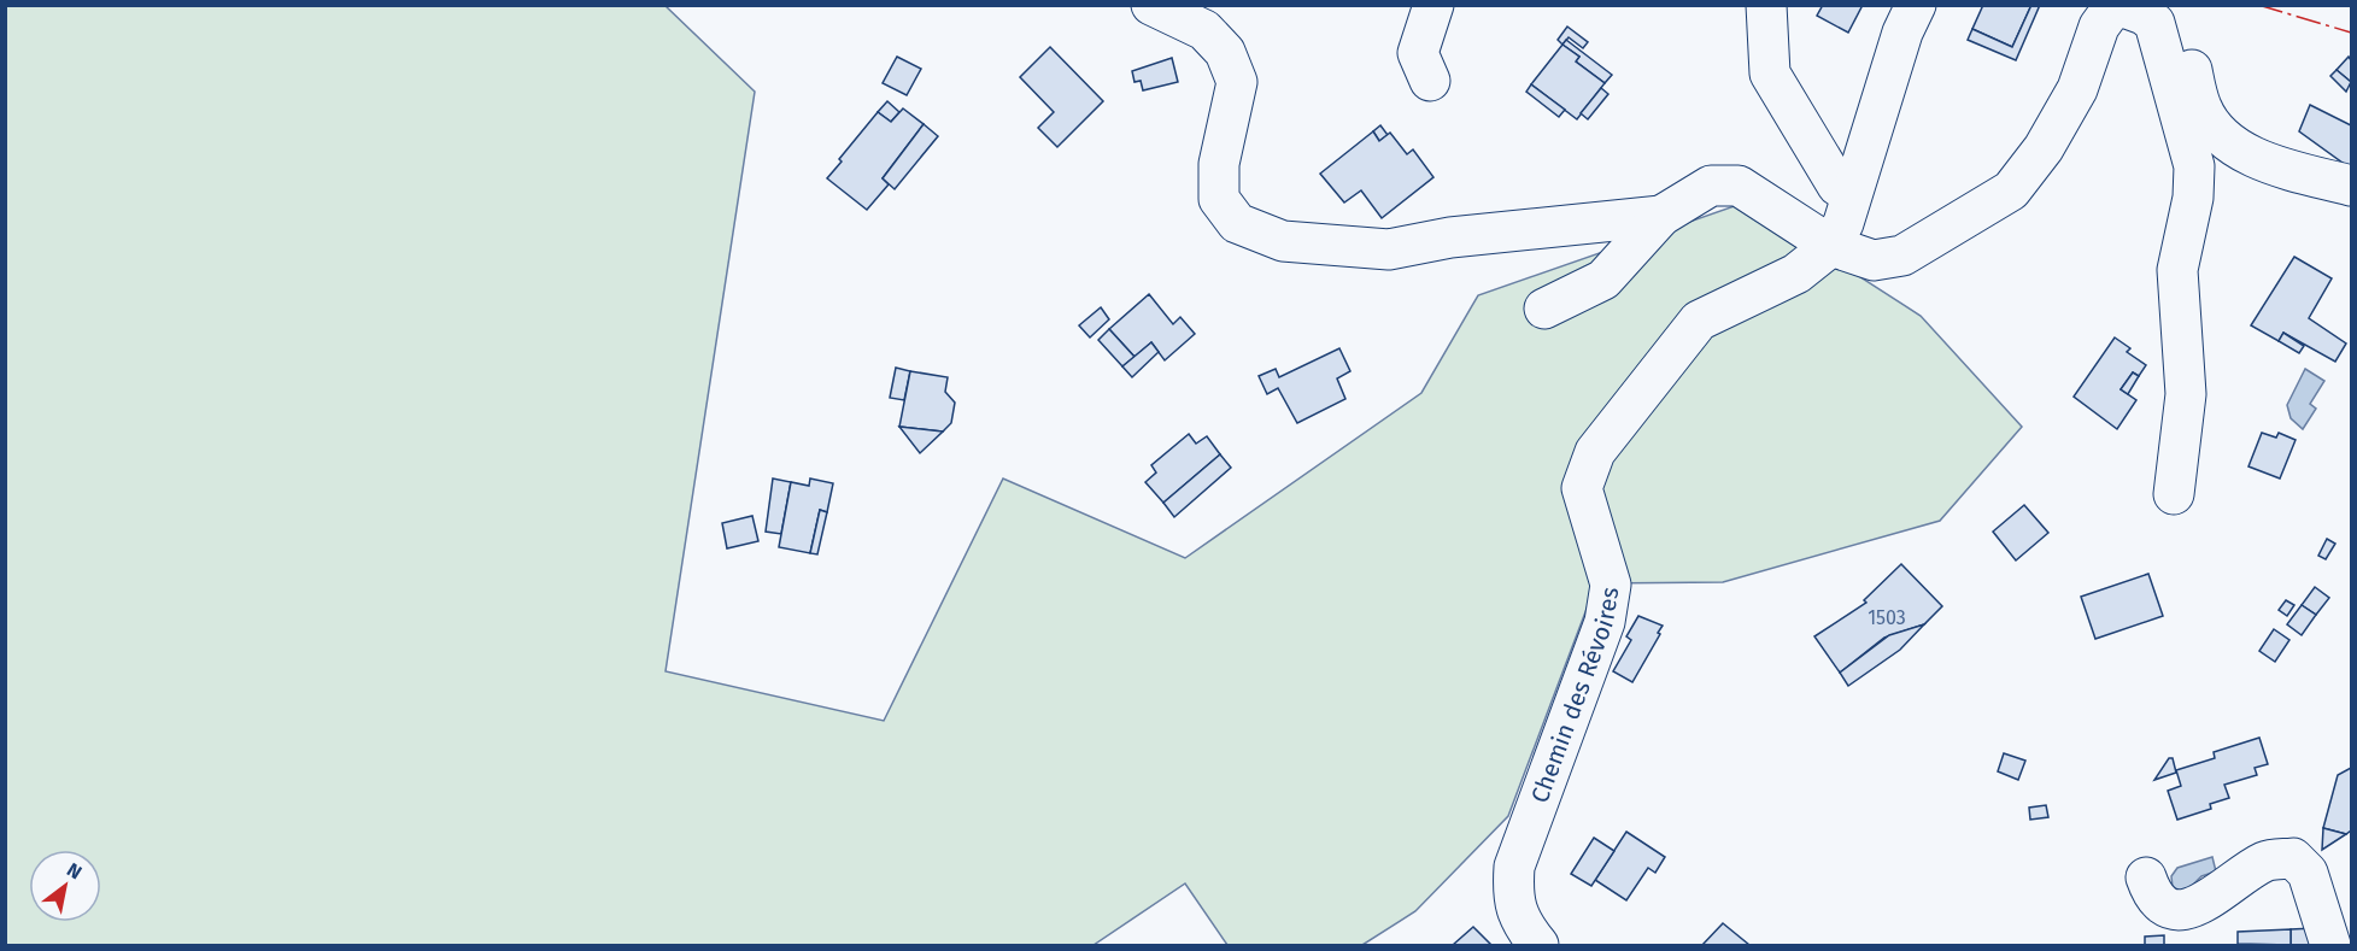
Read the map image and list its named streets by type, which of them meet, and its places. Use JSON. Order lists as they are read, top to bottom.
{
  "streets": {
    "street": ["Chemin des Révoires"]
  },
  "house_numbers": ["1503"],
  "north": "top right"
}
